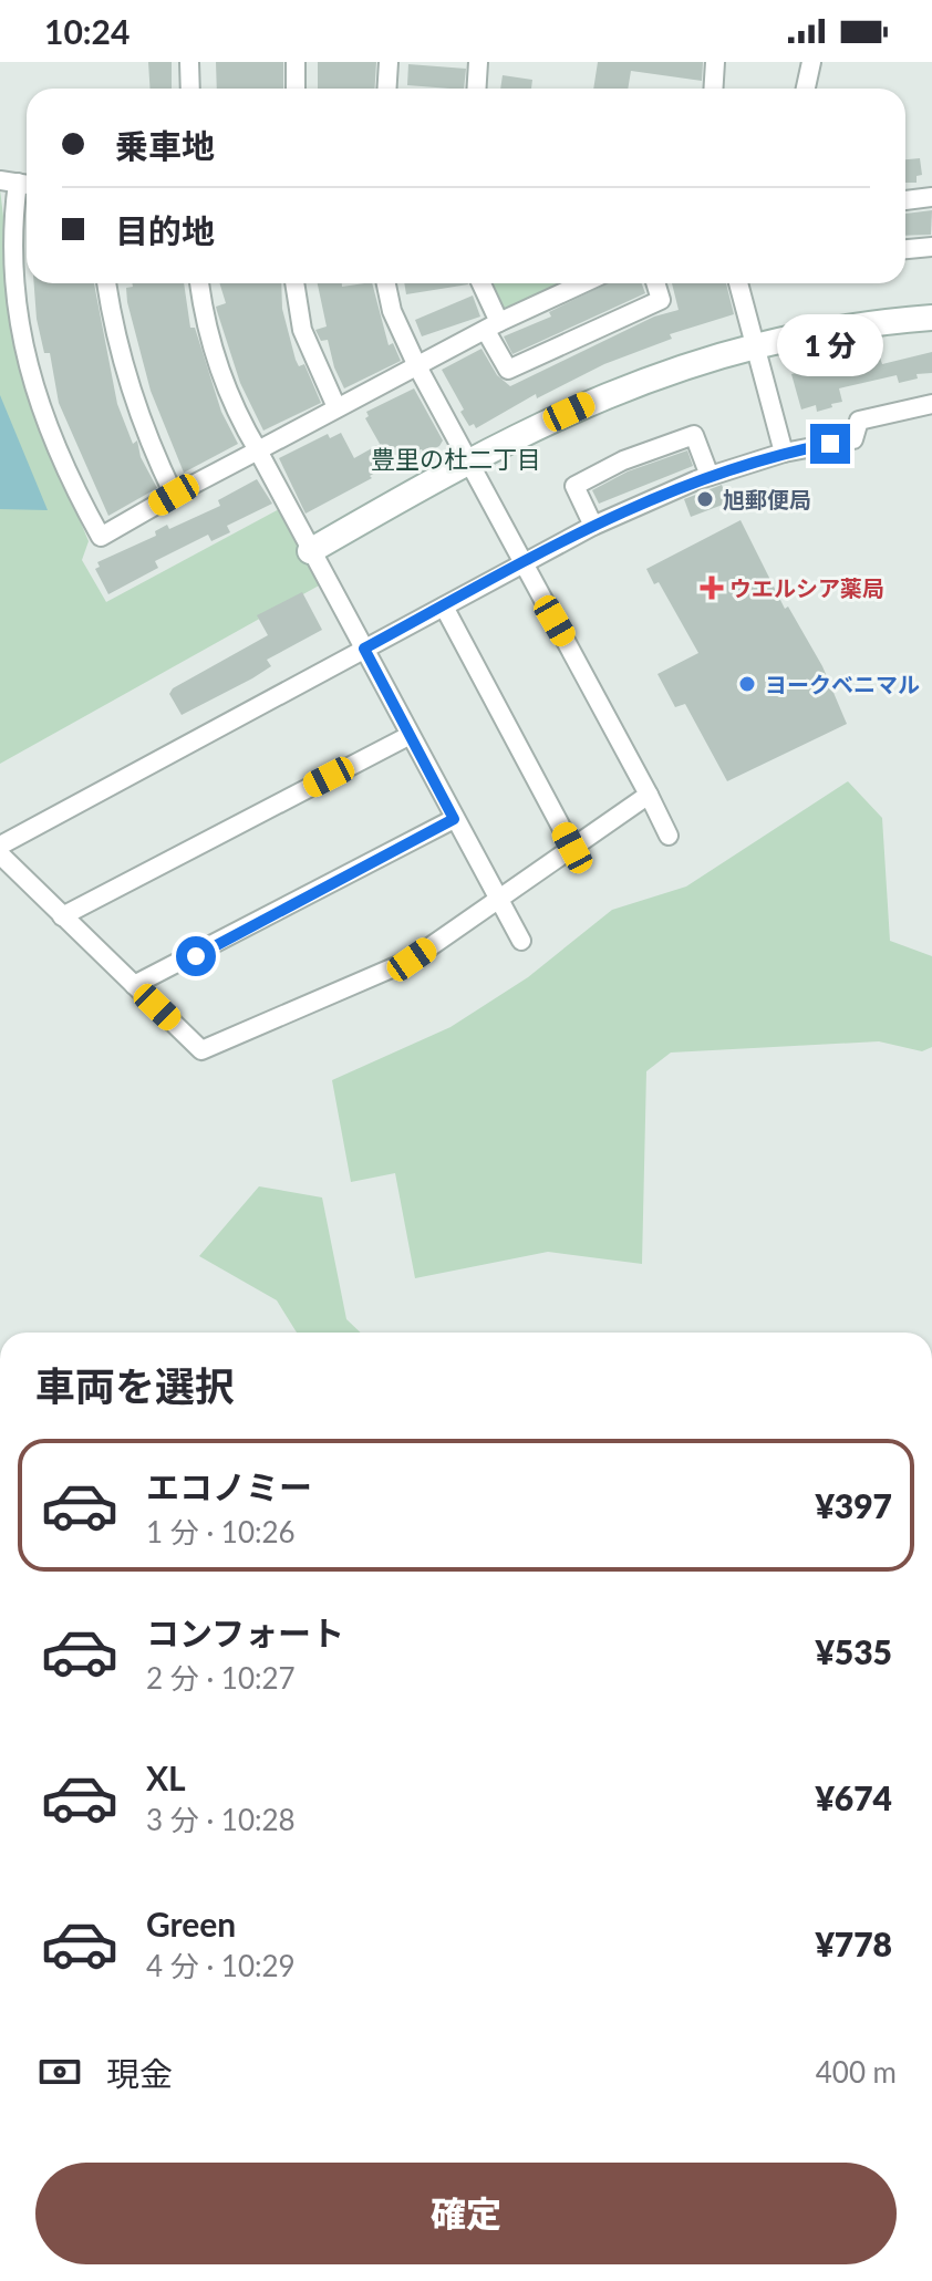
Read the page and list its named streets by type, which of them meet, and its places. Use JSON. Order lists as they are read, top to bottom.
{
  "districts": ["豊里の杜二丁目"],
  "places": {
    "other": ["旭郵便局", "ヨークベニマル"],
    "health": ["ウエルシア薬局"]
  },
  "page": {
    "status": "10:24",
    "banner": ["乗車地", "目的地"],
    "bubble": "1 分",
    "heading": "車両を選択",
    "list": [
      {
        "name": "エコノミー",
        "note": "1 分 · 10:26",
        "value": "¥397"
      },
      {
        "name": "コンフォート",
        "note": "2 分 · 10:27",
        "value": "¥535"
      },
      {
        "name": "XL",
        "note": "3 分 · 10:28",
        "value": "¥674"
      },
      {
        "name": "Green",
        "note": "4 分 · 10:29",
        "value": "¥778"
      }
    ],
    "pay": ["現金", "400 m"],
    "buttons": "確定"
  }
}
